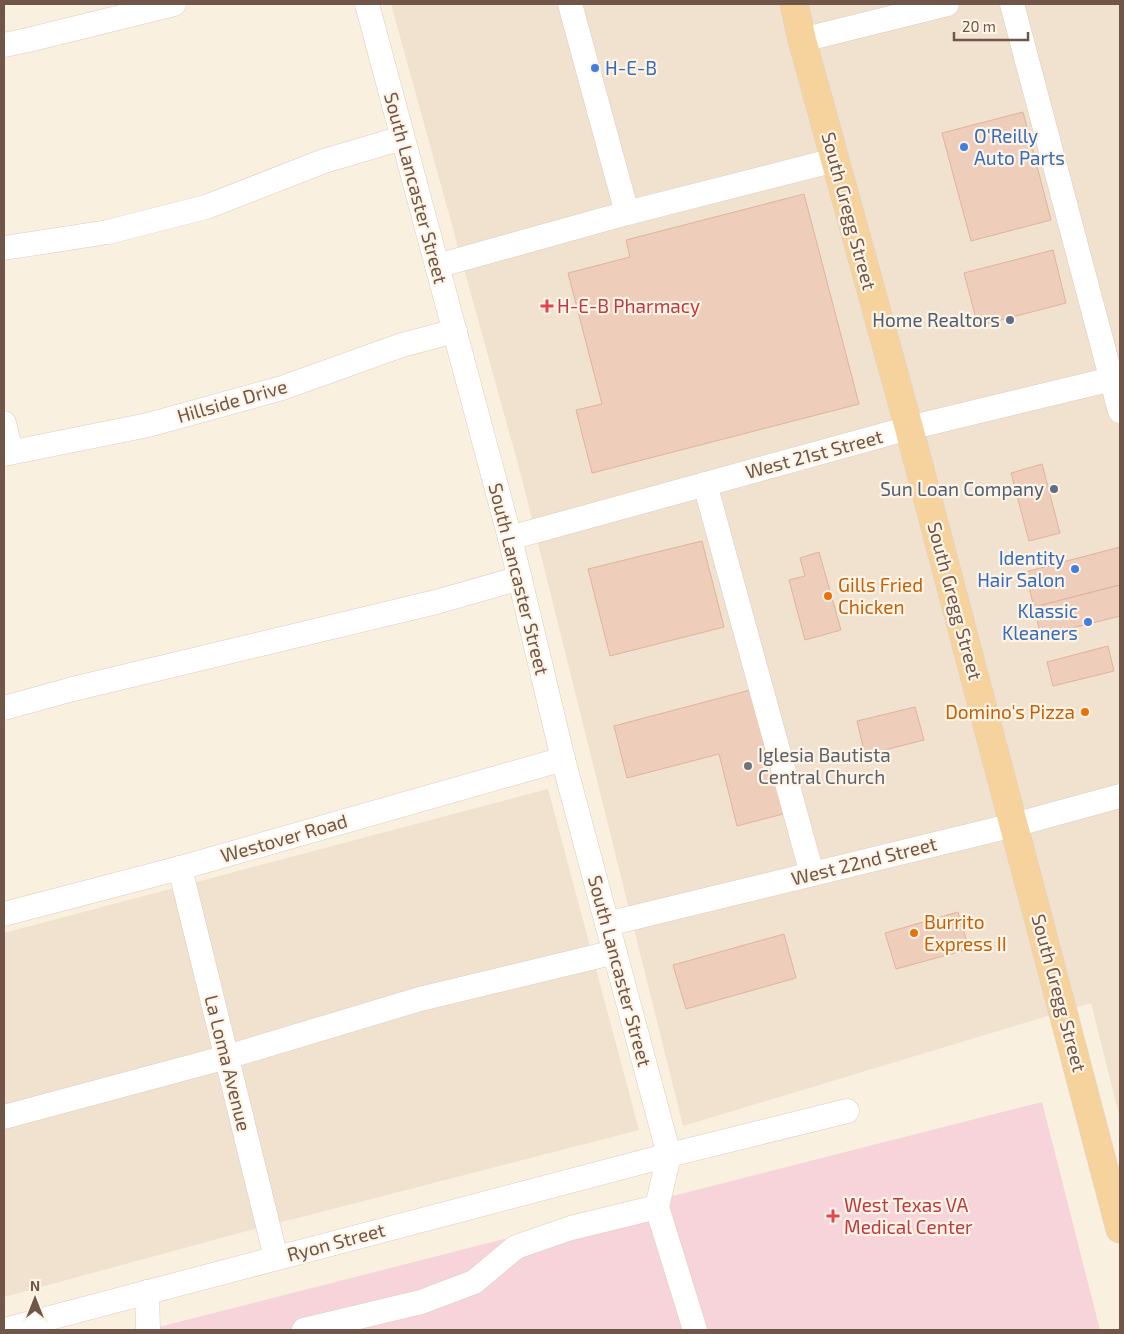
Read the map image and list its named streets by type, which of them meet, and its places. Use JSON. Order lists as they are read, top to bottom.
{
  "streets": {
    "main road": ["South Gregg Street"],
    "street": [
      "South Lancaster Street",
      "Hillside Drive",
      "West 21st Street",
      "Westover Road",
      "West 22nd Street",
      "La Loma Avenue",
      "Ryon Street"
    ]
  },
  "crossings": [
    ["South Lancaster Street", "Hillside Drive"],
    ["South Lancaster Street", "West 21st Street"],
    ["South Lancaster Street", "Westover Road"],
    ["South Lancaster Street", "West 22nd Street"],
    ["South Lancaster Street", "Ryon Street"],
    ["South Gregg Street", "West 21st Street"],
    ["South Gregg Street", "West 22nd Street"],
    ["Westover Road", "La Loma Avenue"],
    ["La Loma Avenue", "Ryon Street"]
  ],
  "places": {
    "other": [
      "H-E-B",
      "O'Reilly Auto Parts",
      "Home Realtors",
      "Sun Loan Company",
      "Identity Hair Salon",
      "Gills Fried Chicken",
      "Klassic Kleaners",
      "Domino's Pizza",
      "Iglesia Bautista Central Church",
      "Burrito Express II"
    ],
    "health": ["H-E-B Pharmacy", "West Texas VA Medical Center"]
  },
  "scale_bar": "20 m",
  "north": "top"
}
